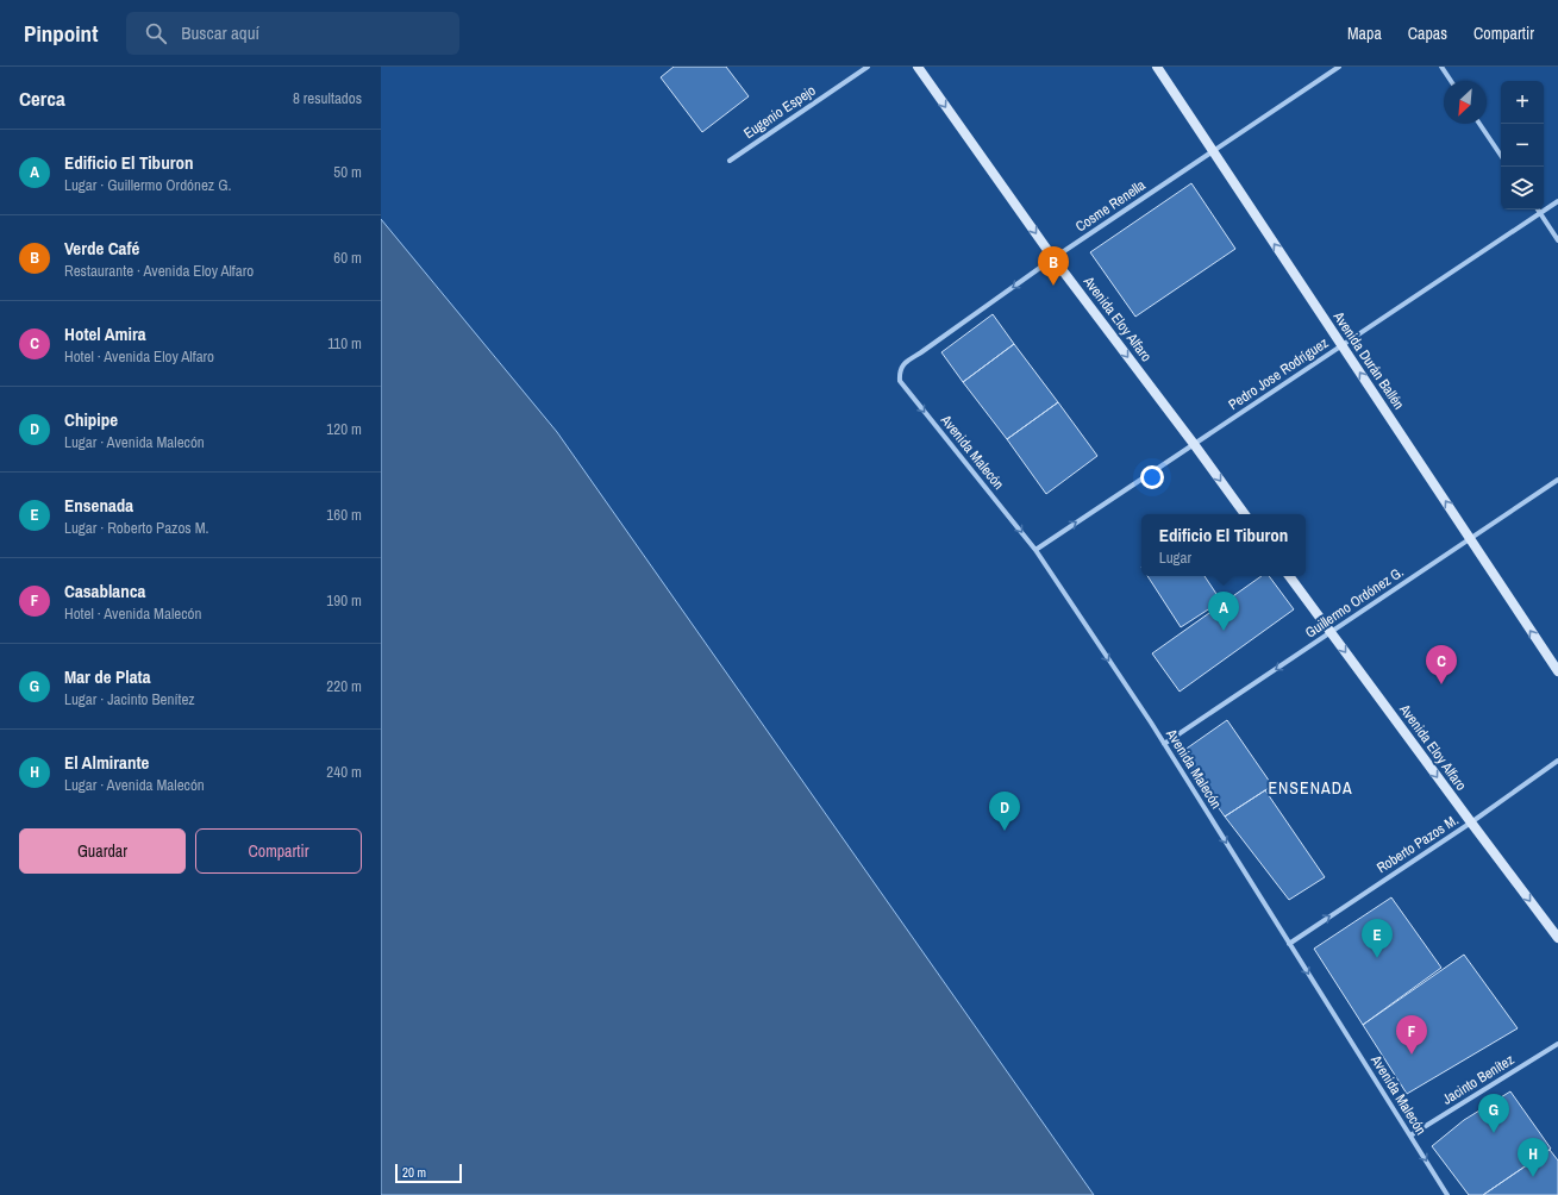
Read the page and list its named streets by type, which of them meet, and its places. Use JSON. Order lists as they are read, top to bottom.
{
  "streets": {
    "street": [
      "Eugenio Espejo",
      "Cosme Renella",
      "Avenida Eloy Alfaro",
      "Avenida Durán Ballén",
      "Pedro Jose Rodríguez",
      "Avenida Malecón",
      "Guillermo Ordónez G.",
      "Roberto Pazos M.",
      "Jacinto Benítez"
    ]
  },
  "crossings": [
    ["Cosme Renella", "Avenida Eloy Alfaro"],
    ["Cosme Renella", "Avenida Durán Ballén"],
    ["Cosme Renella", "Avenida Malecón"],
    ["Avenida Eloy Alfaro", "Pedro Jose Rodríguez"],
    ["Avenida Eloy Alfaro", "Guillermo Ordónez G."],
    ["Avenida Eloy Alfaro", "Roberto Pazos M."],
    ["Avenida Durán Ballén", "Pedro Jose Rodríguez"],
    ["Avenida Durán Ballén", "Guillermo Ordónez G."],
    ["Pedro Jose Rodríguez", "Avenida Malecón"],
    ["Avenida Malecón", "Guillermo Ordónez G."],
    ["Avenida Malecón", "Roberto Pazos M."],
    ["Avenida Malecón", "Jacinto Benítez"]
  ],
  "one_way": [
    "Cosme Renella",
    "Avenida Eloy Alfaro",
    "Avenida Durán Ballén",
    "Avenida Malecón",
    "Guillermo Ordónez G.",
    "Roberto Pazos M."
  ],
  "districts": ["ENSENADA"],
  "scale_bar": "20 m",
  "north": "bottom left",
  "page": {
    "header": "Pinpoint",
    "search": "Buscar aquí",
    "nav": ["Mapa", "Capas", "Compartir"],
    "heading": ["Cerca", "8 resultados"],
    "map_buttons": ["+", "−"],
    "list": [
      {
        "mark": "A",
        "name": "Edificio El Tiburon",
        "note": "Lugar · Guillermo Ordónez G.",
        "value": "50 m"
      },
      {
        "mark": "B",
        "name": "Verde Café",
        "note": "Restaurante · Avenida Eloy Alfaro",
        "value": "60 m"
      },
      {
        "mark": "C",
        "name": "Hotel Amira",
        "note": "Hotel · Avenida Eloy Alfaro",
        "value": "110 m"
      },
      {
        "mark": "D",
        "name": "Chipipe",
        "note": "Lugar · Avenida Malecón",
        "value": "120 m"
      },
      {
        "mark": "E",
        "name": "Ensenada",
        "note": "Lugar · Roberto Pazos M.",
        "value": "160 m"
      },
      {
        "mark": "F",
        "name": "Casablanca",
        "note": "Hotel · Avenida Malecón",
        "value": "190 m"
      },
      {
        "mark": "G",
        "name": "Mar de Plata",
        "note": "Lugar · Jacinto Benítez",
        "value": "220 m"
      },
      {
        "mark": "H",
        "name": "El Almirante",
        "note": "Lugar · Avenida Malecón",
        "value": "240 m"
      }
    ],
    "pins": [
      "B",
      "A",
      "C",
      "D",
      "E",
      "F",
      "G",
      "H"
    ],
    "popup": ["Edificio El Tiburon", "Lugar"],
    "buttons": ["Guardar", "Compartir"],
    "scale": "20 m"
  }
}
